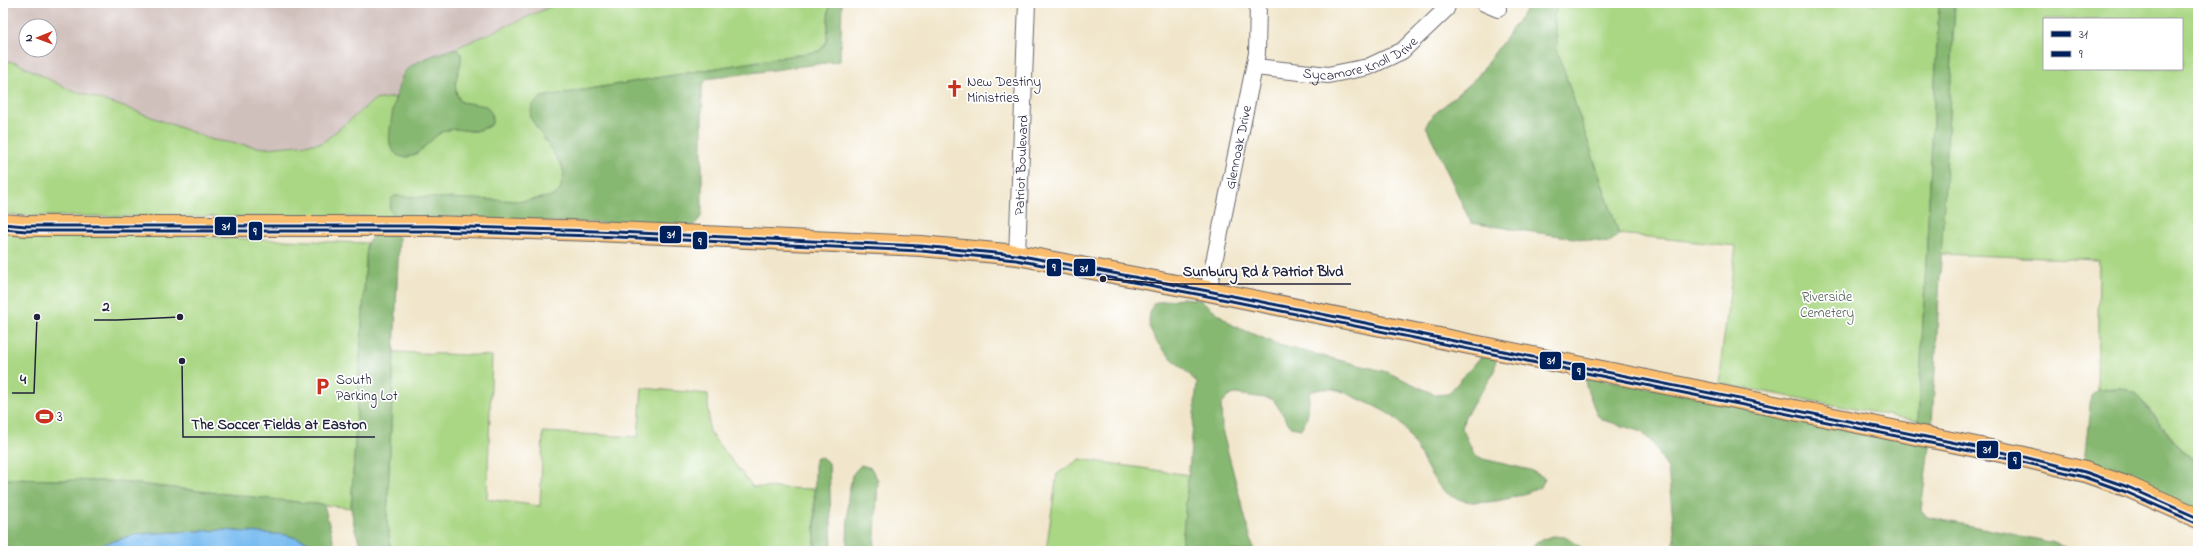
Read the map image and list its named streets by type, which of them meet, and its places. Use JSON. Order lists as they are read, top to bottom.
{
  "streets": {
    "street": ["Sycamore Knoll Drive", "Glennoak Drive", "Patriot Boulevard"]
  },
  "crossings": [
    ["Sycamore Knoll Drive", "Glennoak Drive"]
  ],
  "parks": ["Riverside Cemetery"],
  "places": {
    "church": ["New Destiny Ministries"],
    "other": [
      "Sunbury Rd & Patriot Blvd",
      "4",
      "2",
      "The Soccer Fields at Easton"
    ],
    "parking": ["South Parking Lot"],
    "sports": ["3"]
  },
  "lines": ["transit line 31", "transit line 9"],
  "legend": ["31", "9"],
  "north": "left"
}
